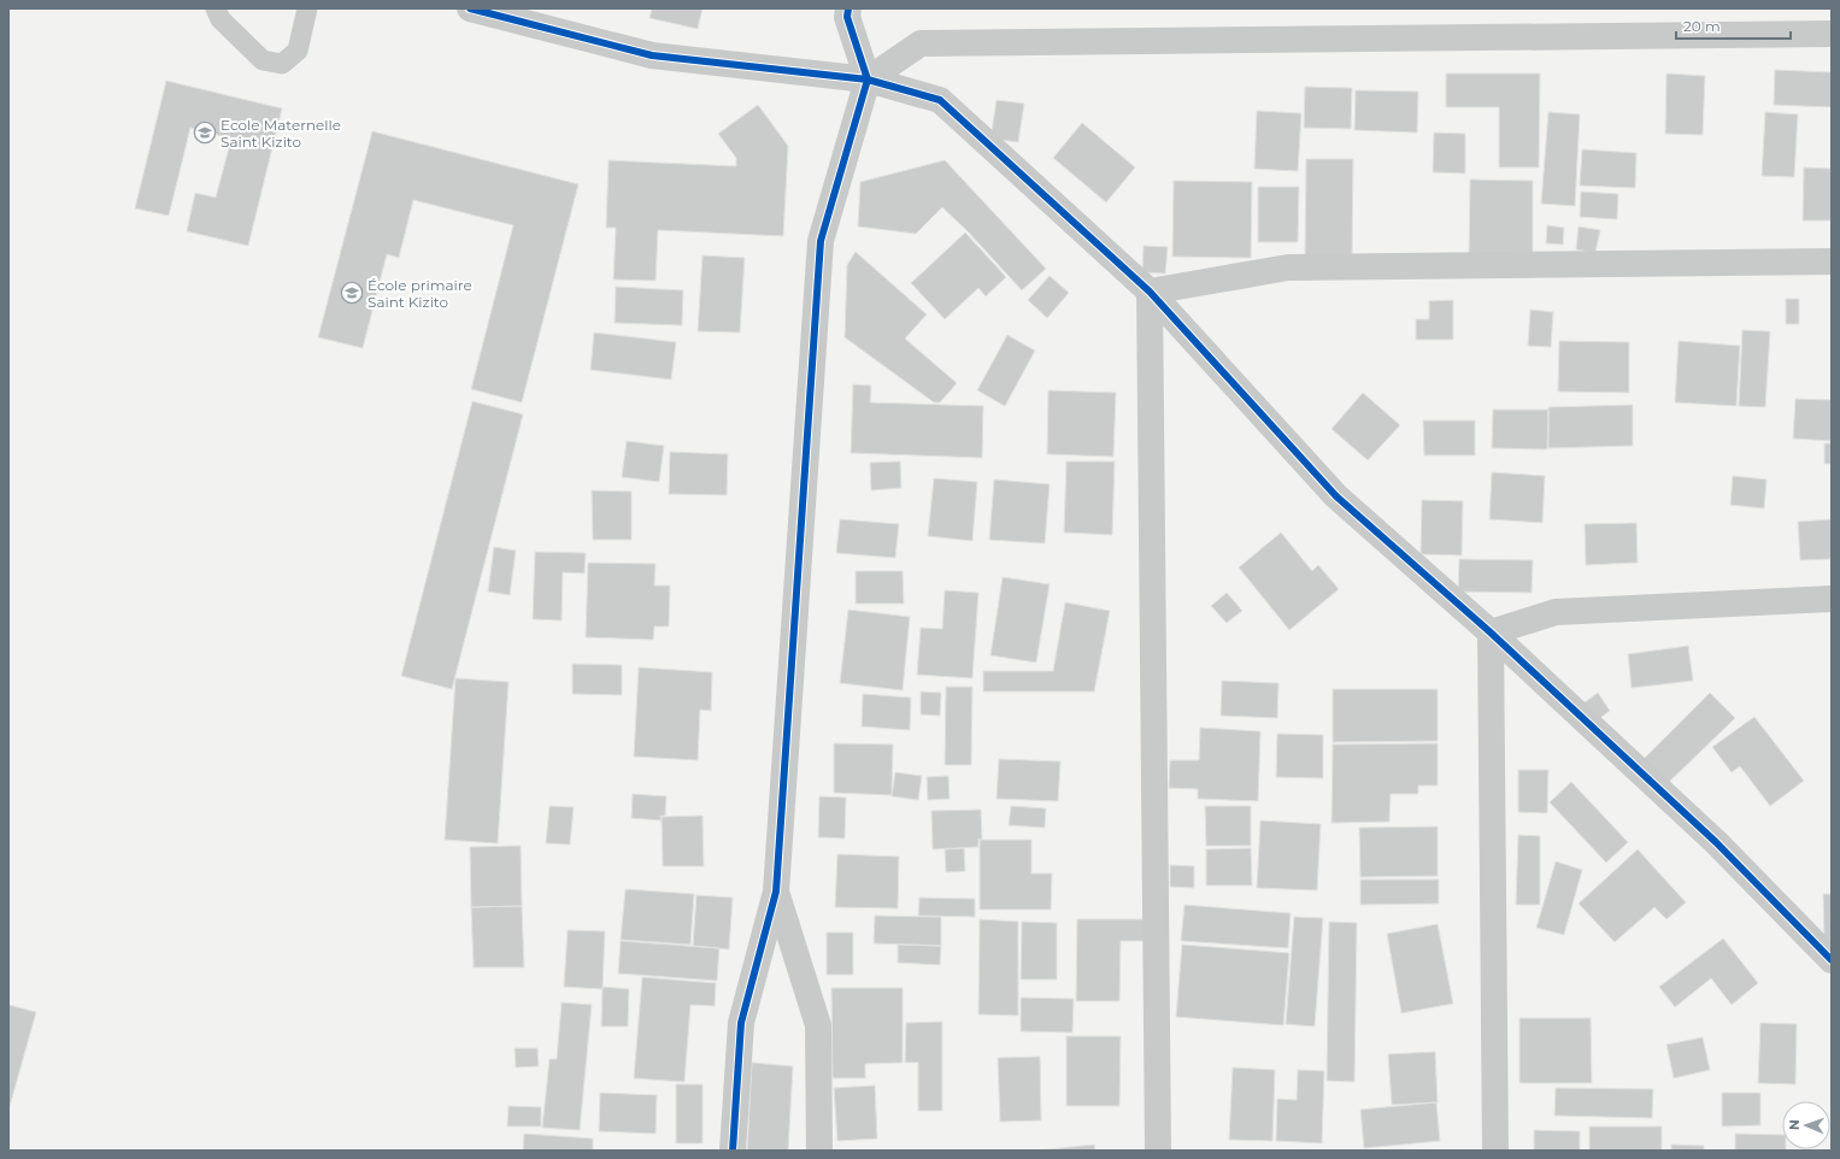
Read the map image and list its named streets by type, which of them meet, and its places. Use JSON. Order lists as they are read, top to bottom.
{
  "places": {
    "school or university": ["Ecole Maternelle Saint Kizito", "École primaire Saint Kizito"]
  },
  "scale_bar": "20 m",
  "north": "left"
}
